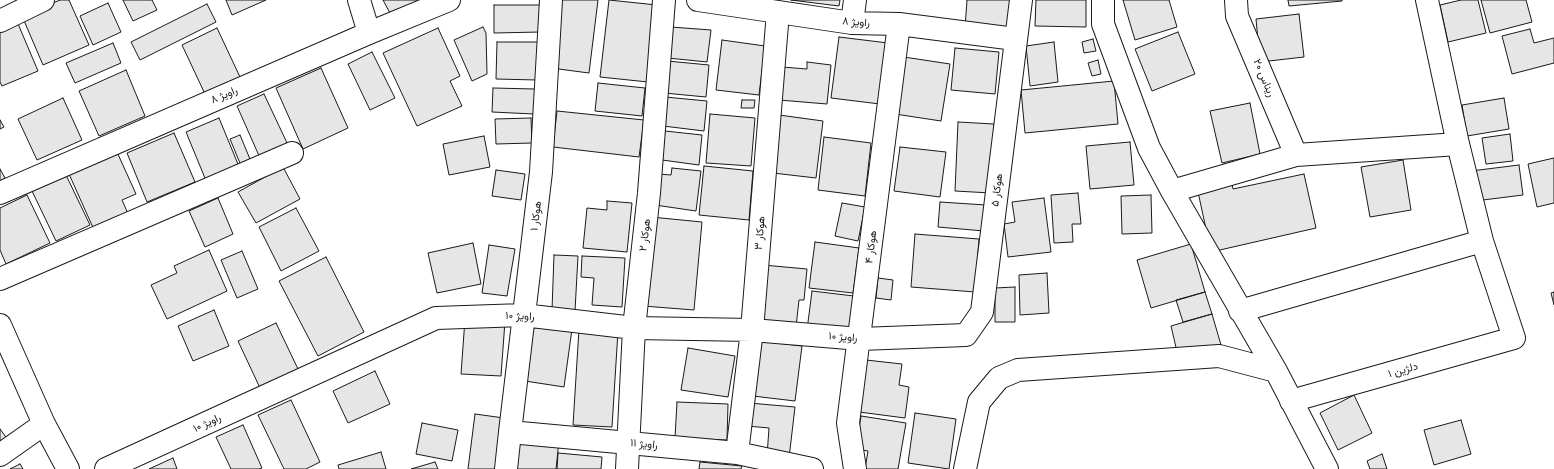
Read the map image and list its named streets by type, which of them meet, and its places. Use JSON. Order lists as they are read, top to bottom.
{
  "streets": {
    "street": [
      "راویژ ۸",
      "ریناس ۲۰",
      "هوکار ۵",
      "هوکار ۱",
      "هوکار ۳",
      "هوکار ۲",
      "هوکار ۴",
      "راویژ ۱۰",
      "دلژین ۱",
      "راویژ ۱۱"
    ]
  },
  "crossings": [
    ["راویژ ۸", "هوکار ۵"],
    ["راویژ ۸", "هوکار ۳"],
    ["راویژ ۸", "هوکار ۴"],
    ["هوکار ۵", "راویژ ۱۰"],
    ["هوکار ۱", "راویژ ۱۰"],
    ["هوکار ۱", "راویژ ۱۱"],
    ["هوکار ۳", "راویژ ۱۰"],
    ["هوکار ۳", "راویژ ۱۱"],
    ["هوکار ۲", "راویژ ۱۰"],
    ["هوکار ۲", "راویژ ۱۱"],
    ["هوکار ۴", "راویژ ۱۰"]
  ]
}
